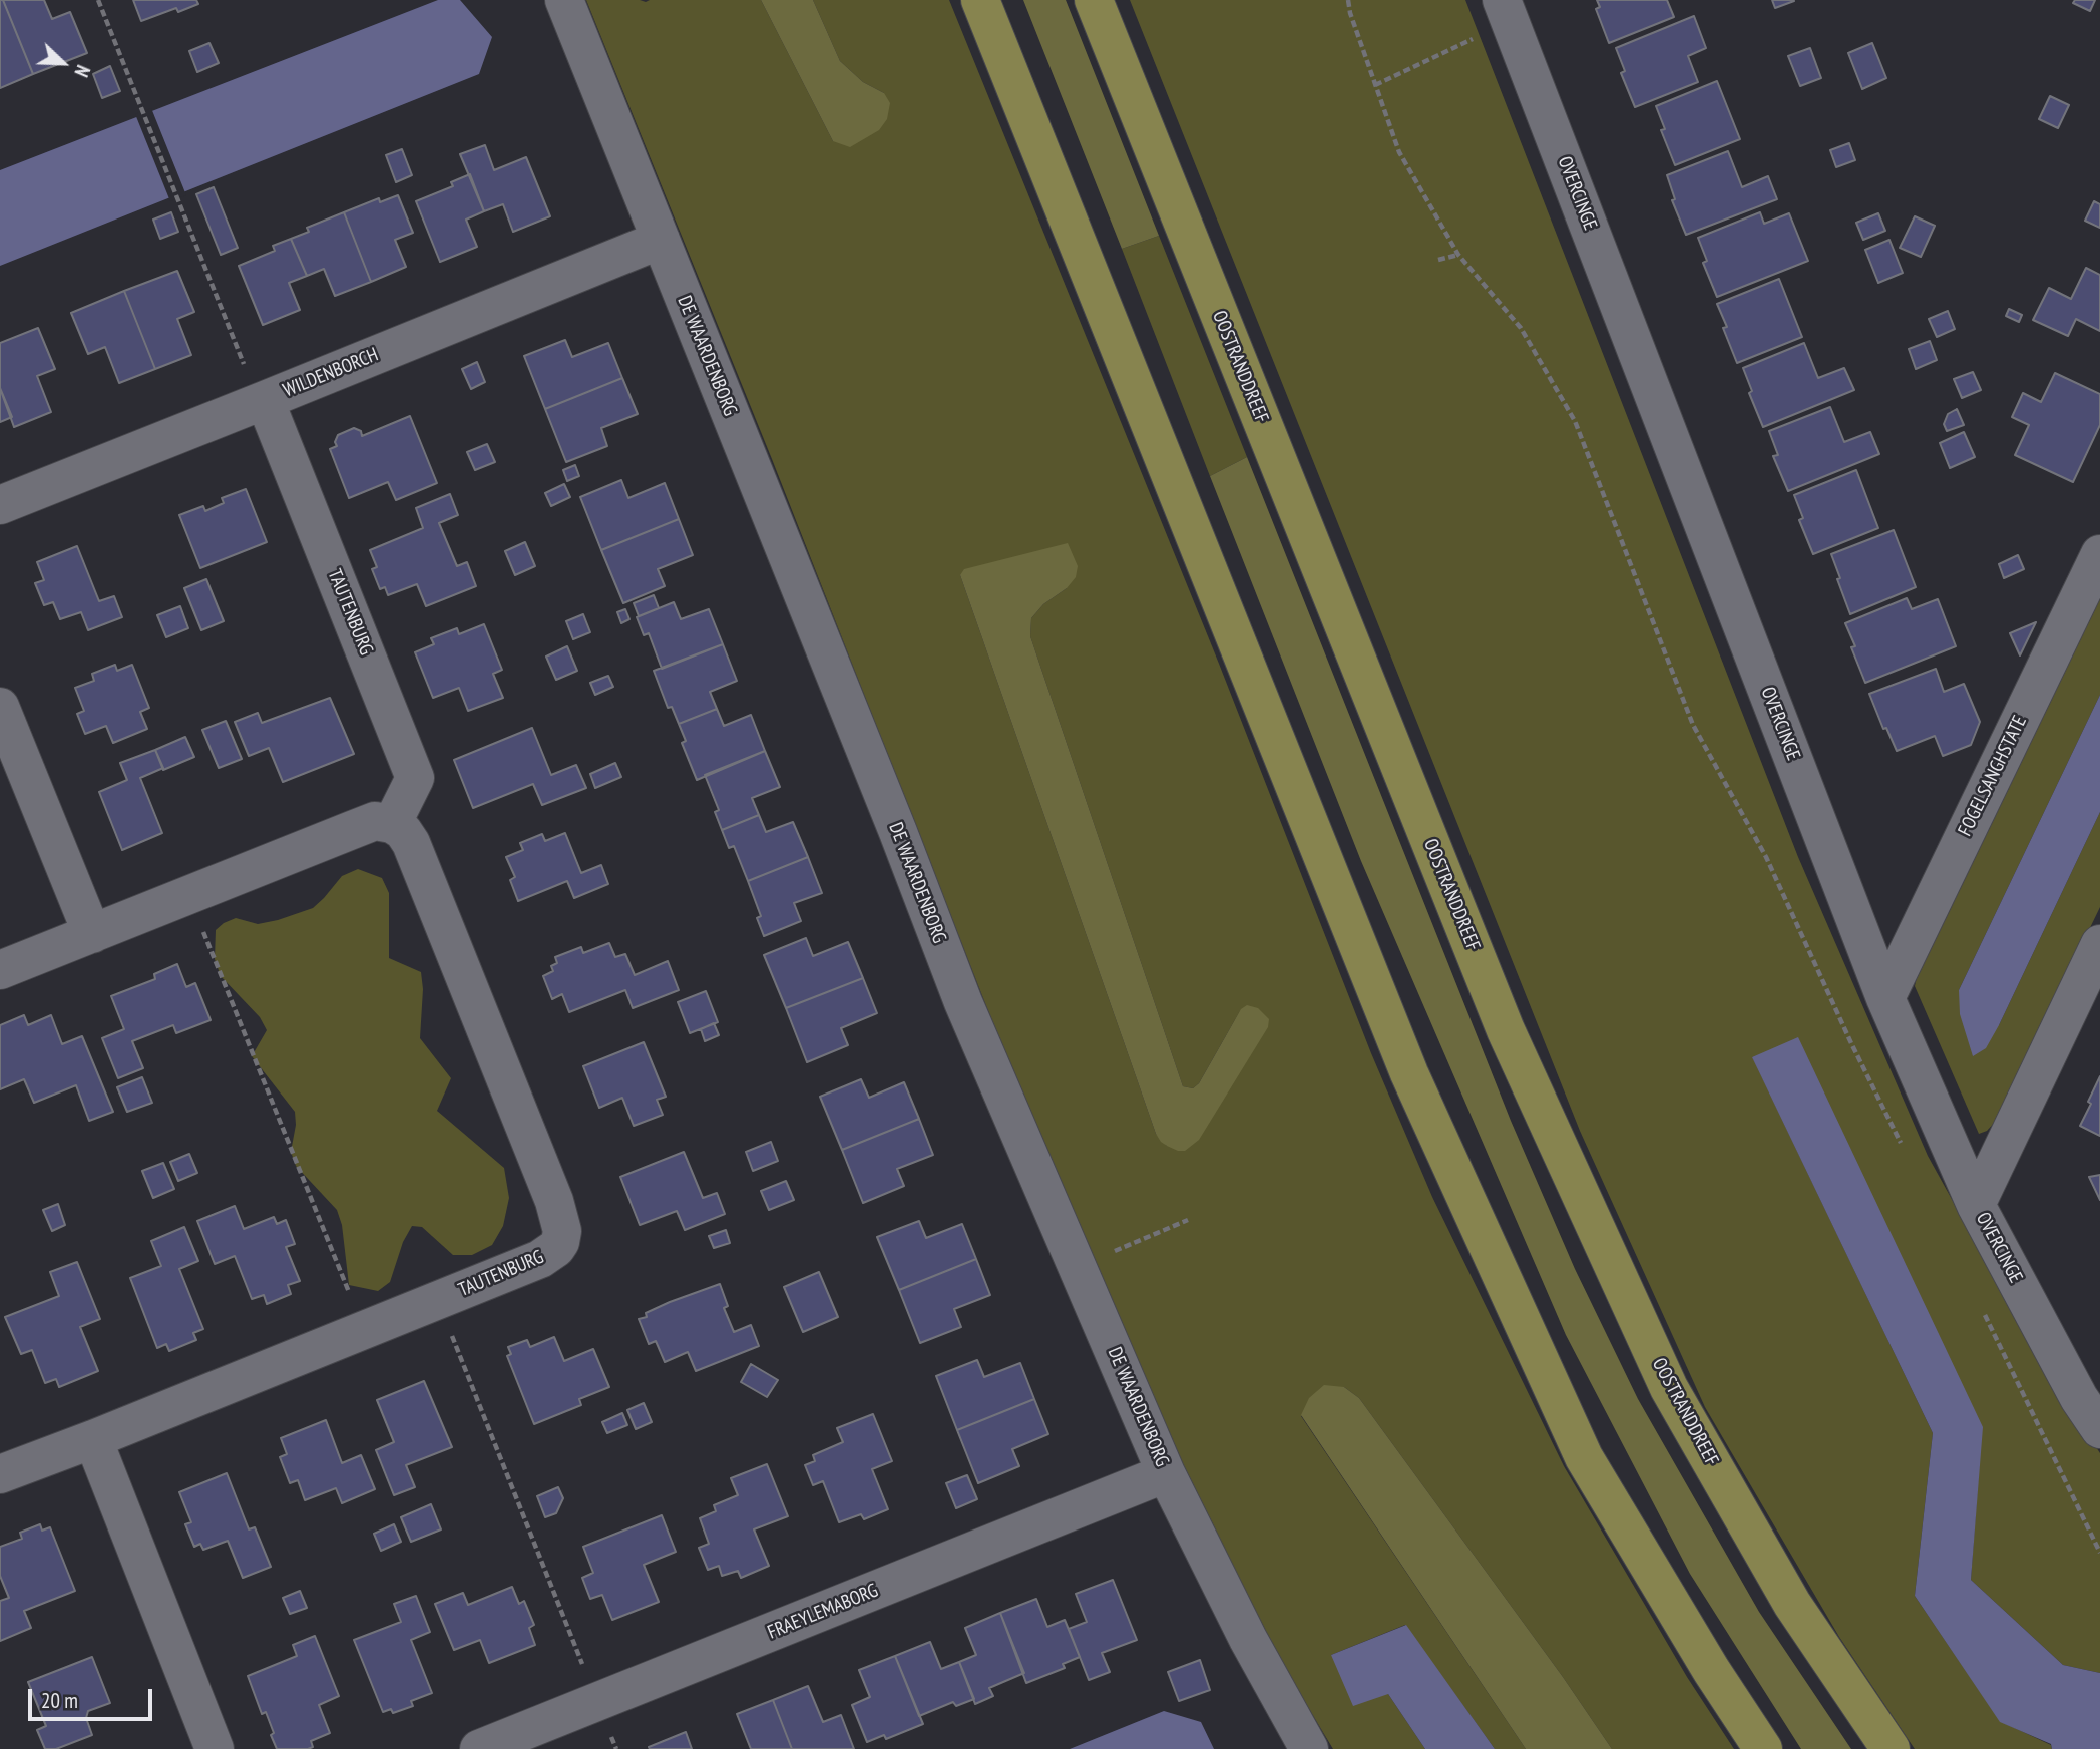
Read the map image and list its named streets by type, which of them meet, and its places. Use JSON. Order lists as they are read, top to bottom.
{
  "streets": {
    "main road": ["OOSTRANDDREEF"],
    "street": [
      "OVERCINGE",
      "DE WAARDENBORG",
      "WILDENBORCH",
      "TAUTENBURG",
      "FOGELSANGHSTATE",
      "FRAEYLEMABORG"
    ]
  },
  "crossings": [
    ["OVERCINGE", "FOGELSANGHSTATE"],
    ["DE WAARDENBORG", "WILDENBORCH"],
    ["DE WAARDENBORG", "FRAEYLEMABORG"],
    ["WILDENBORCH", "TAUTENBURG"]
  ],
  "scale_bar": "20 m",
  "north": "bottom right"
}
